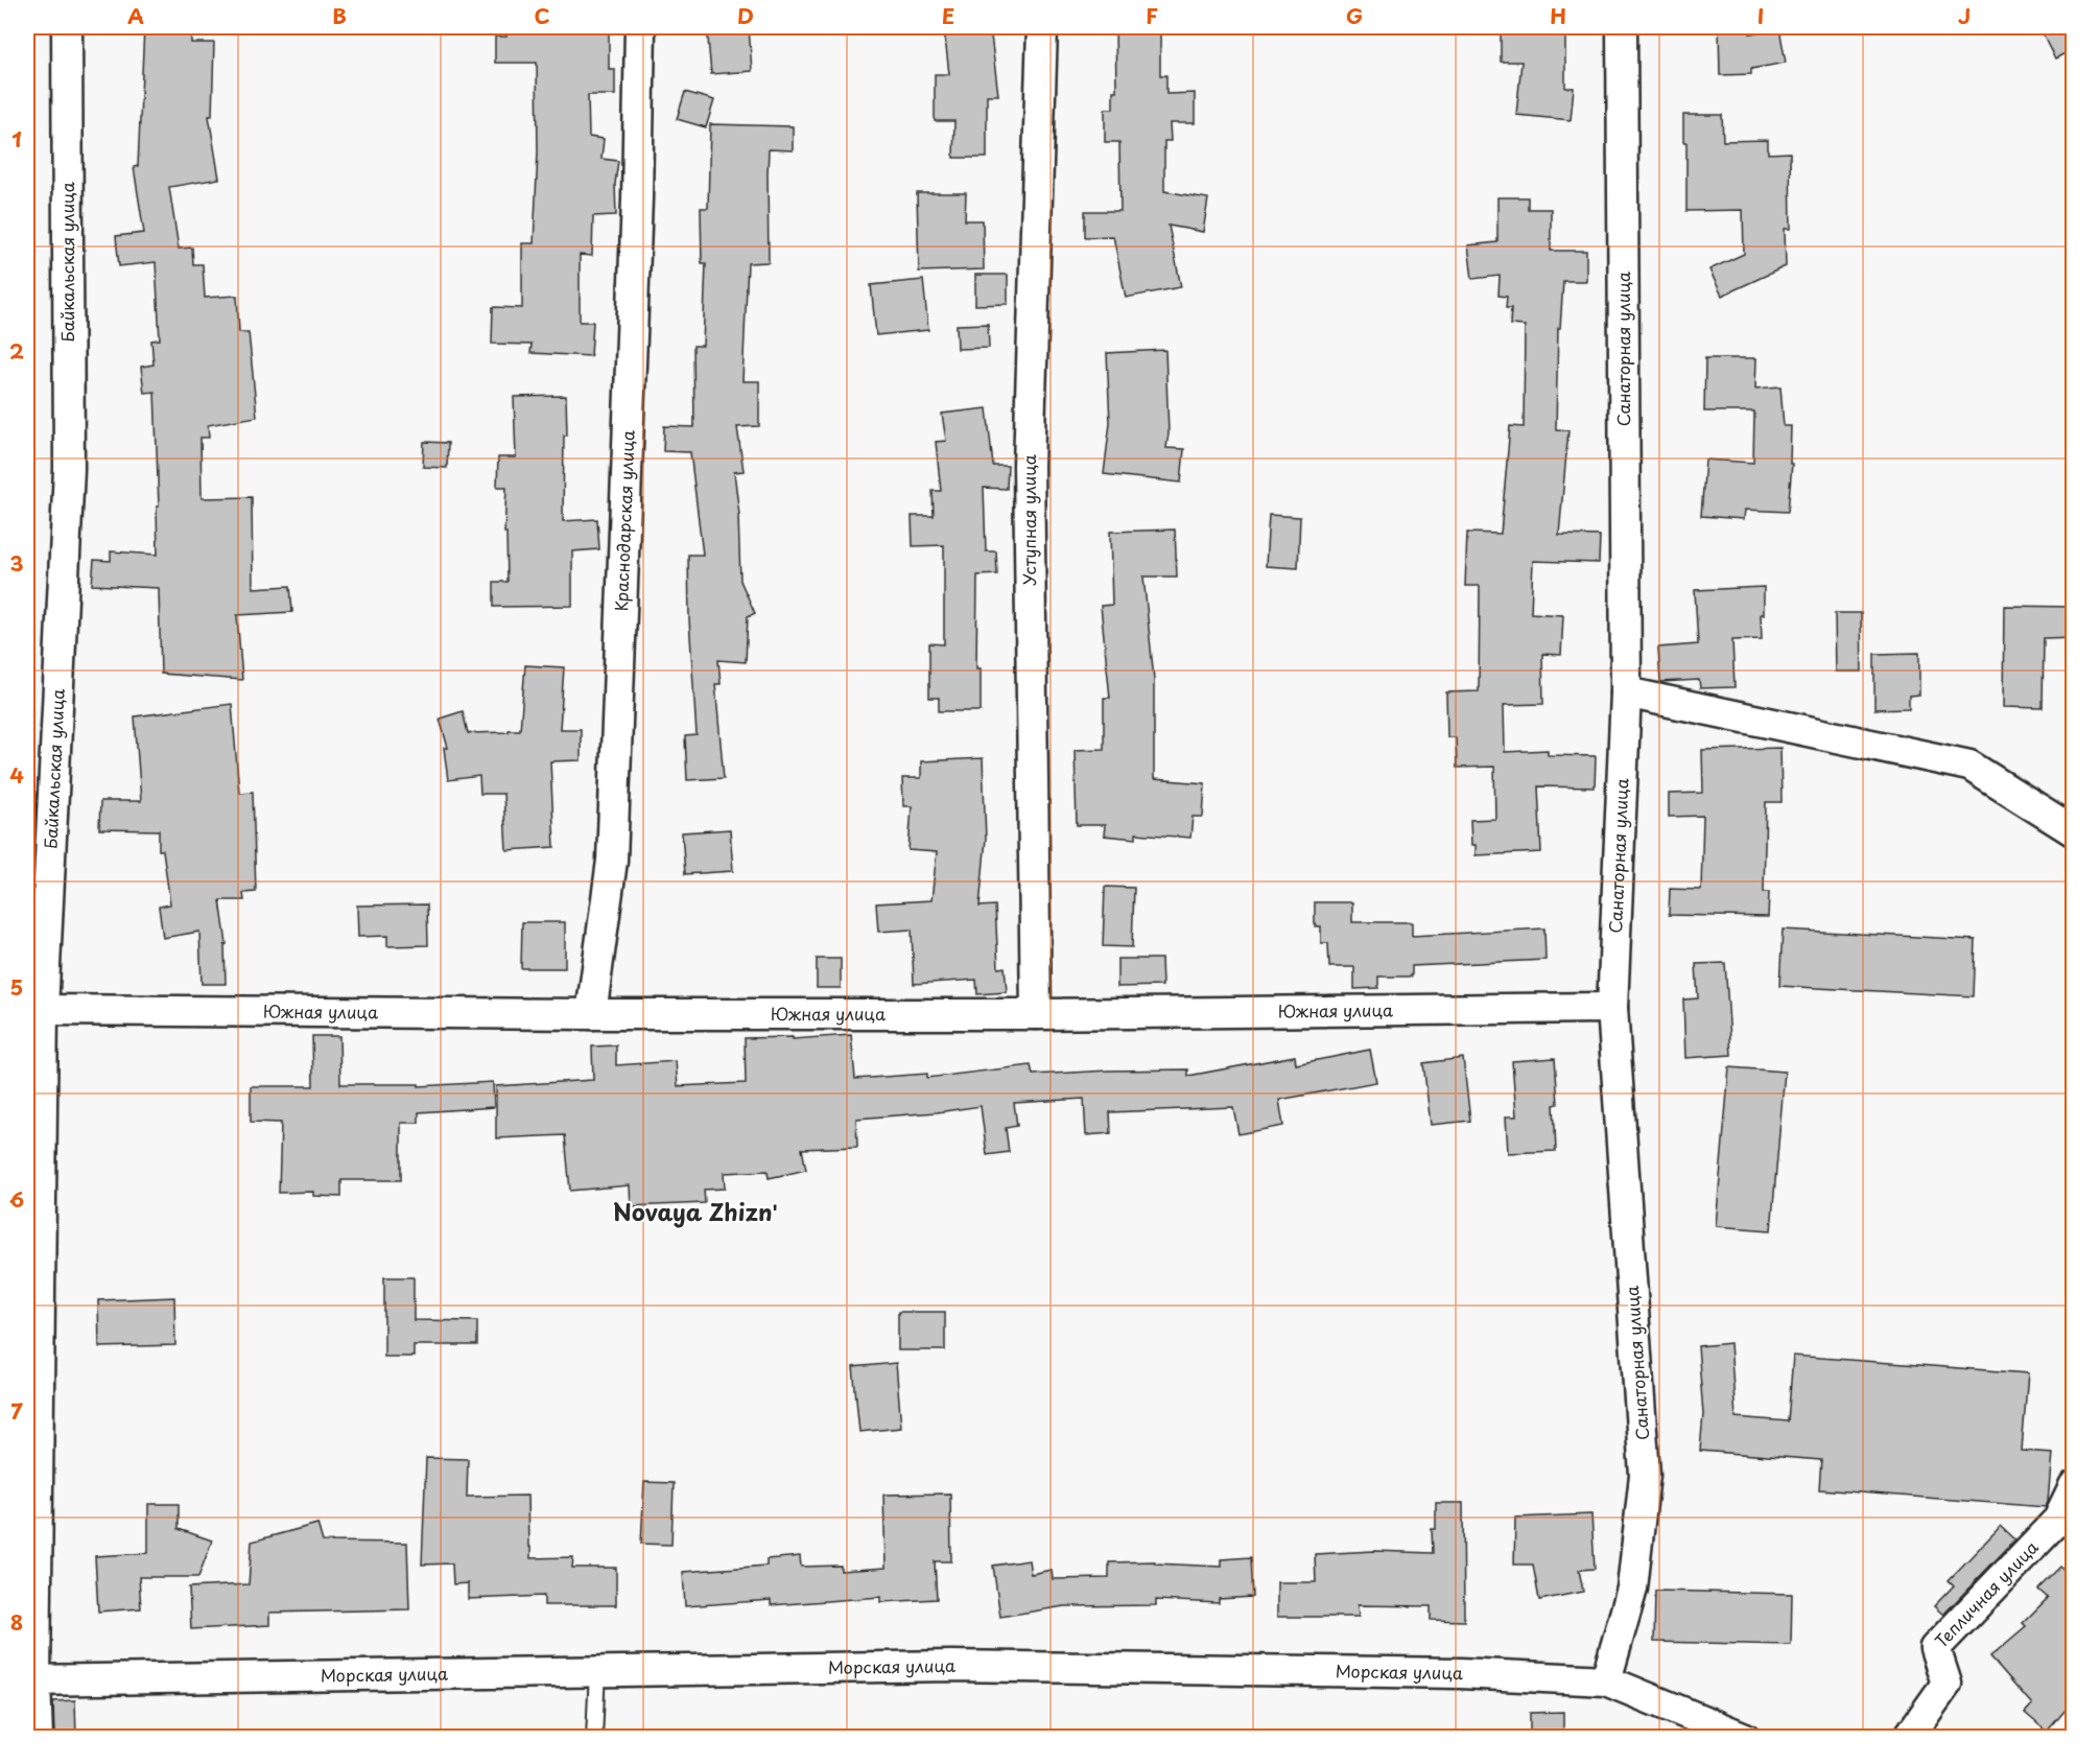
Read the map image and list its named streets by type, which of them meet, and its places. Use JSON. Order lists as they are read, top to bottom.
{
  "streets": {
    "street": [
      "Байкальская улица",
      "Санаторная улица",
      "Уступная улица",
      "Краснодарская улица",
      "Южная улица",
      "Тепличная улица",
      "Морская улица"
    ]
  },
  "crossings": [
    ["Байкальская улица", "Южная улица"],
    ["Байкальская улица", "Морская улица"],
    ["Санаторная улица", "Южная улица"],
    ["Санаторная улица", "Морская улица"],
    ["Уступная улица", "Южная улица"],
    ["Краснодарская улица", "Южная улица"]
  ],
  "districts": ["Novaya Zhiznʹ"],
  "grid": {
    "columns": [
      "A",
      "B",
      "C",
      "D",
      "E",
      "F",
      "G",
      "H",
      "I",
      "J"
    ],
    "rows": [
      "1",
      "2",
      "3",
      "4",
      "5",
      "6",
      "7",
      "8"
    ]
  }
}
